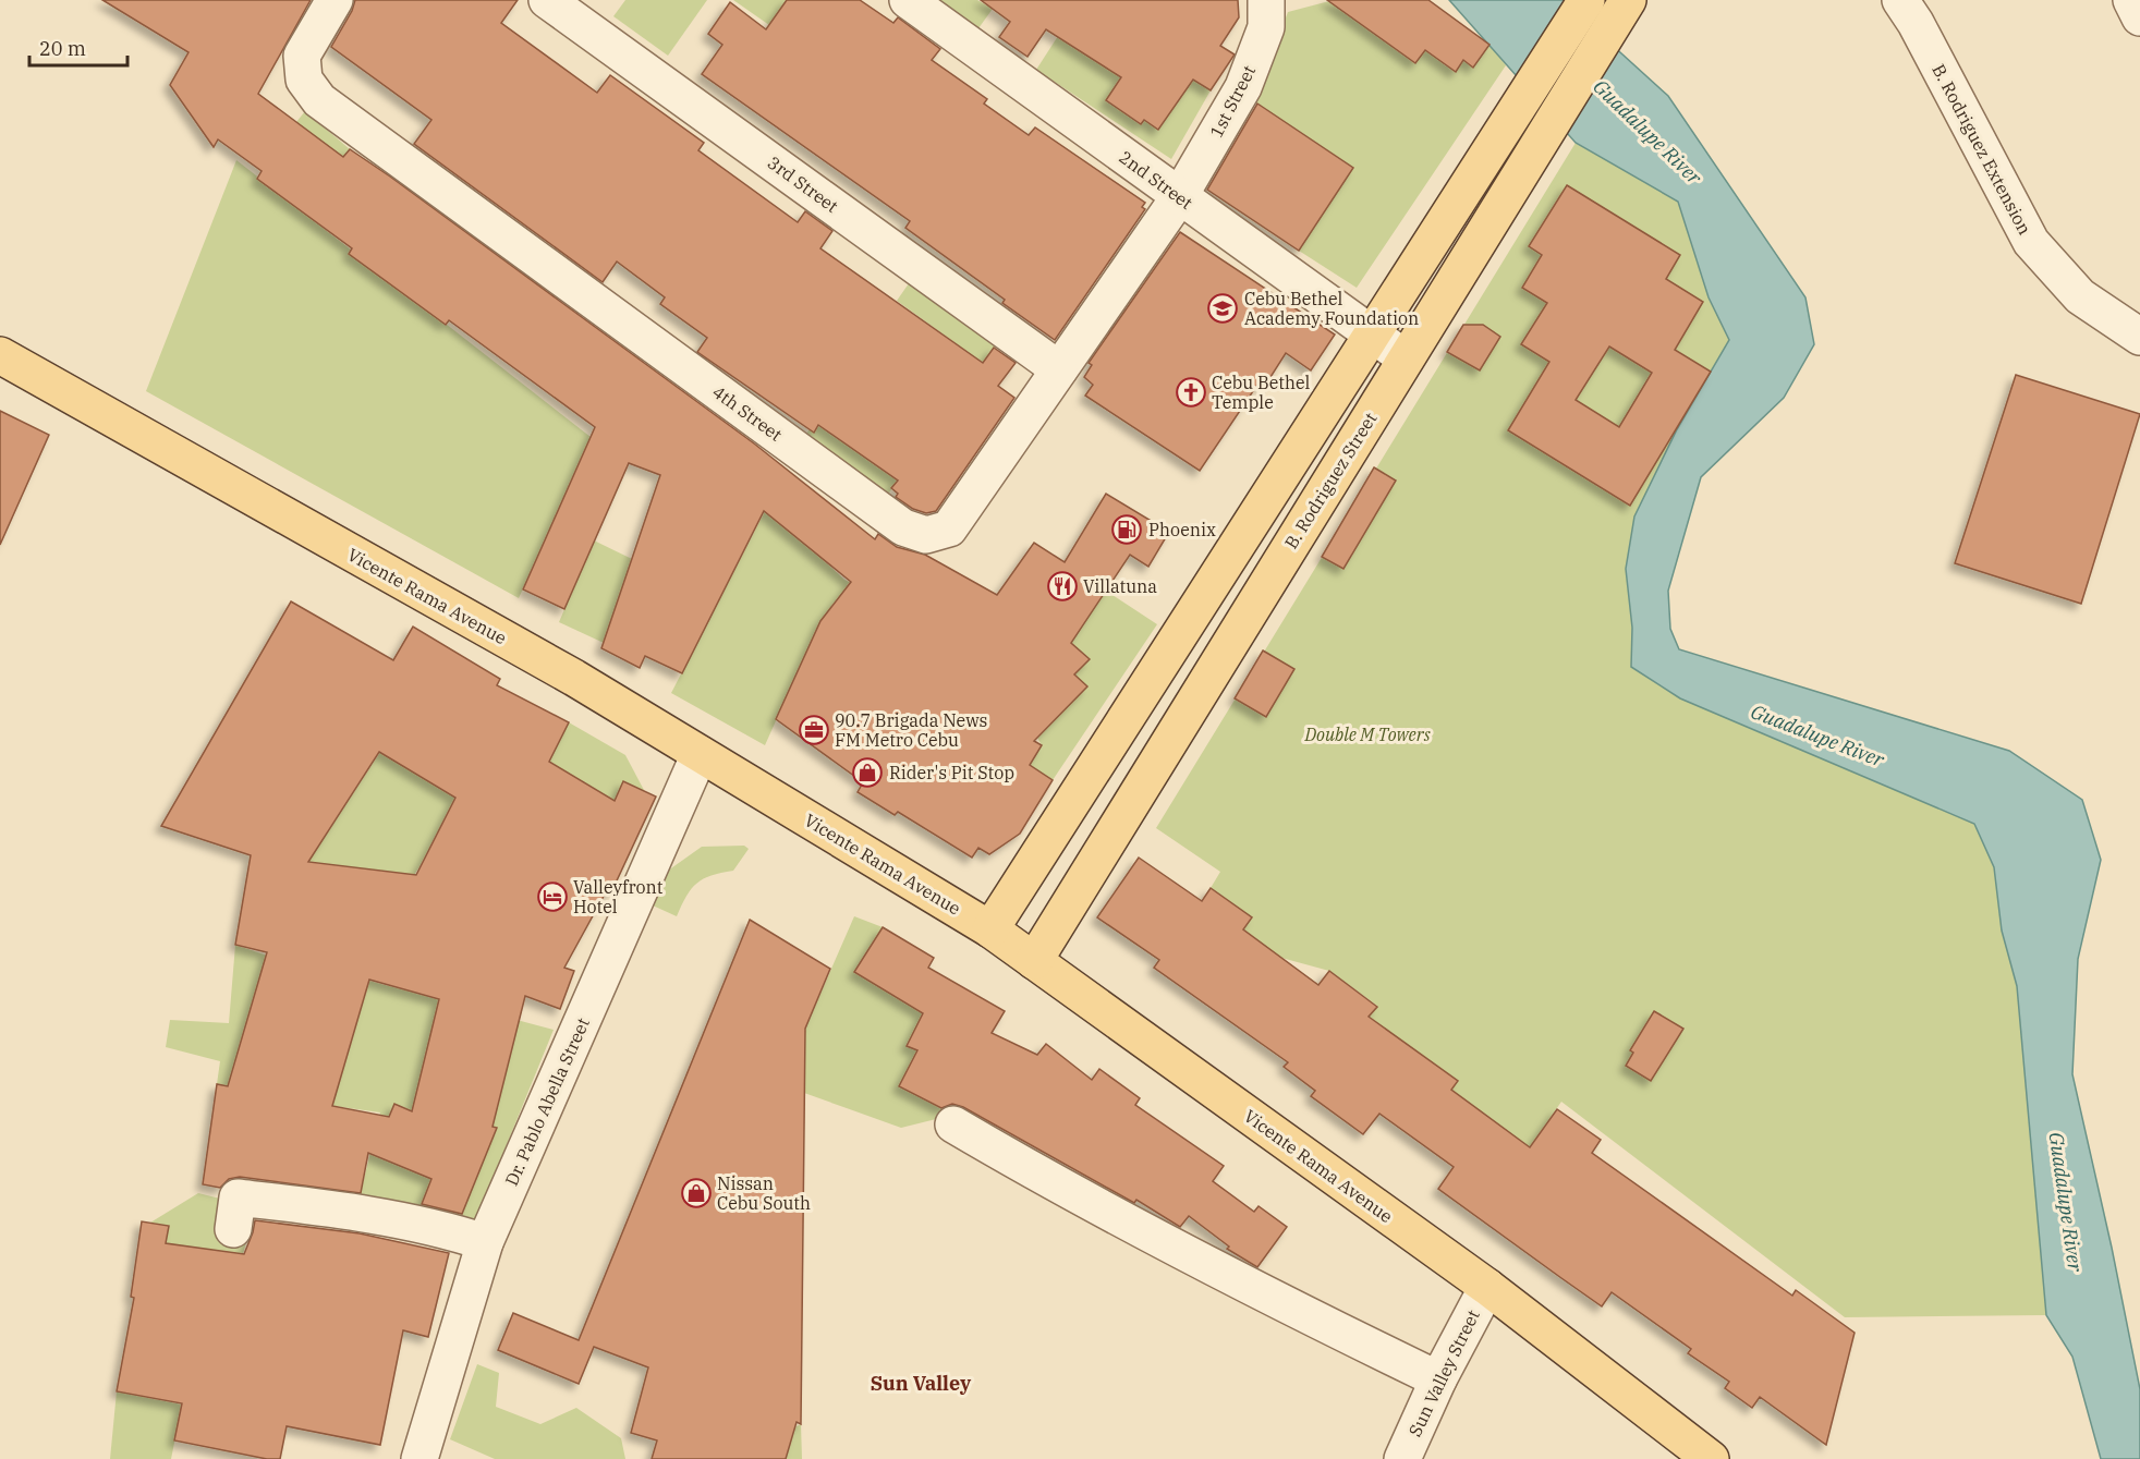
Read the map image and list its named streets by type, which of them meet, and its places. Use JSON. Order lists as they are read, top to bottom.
{
  "streets": {
    "main road": ["B. Rodriguez Street", "Vicente Rama Avenue"],
    "street": [
      "1st Street",
      "B. Rodriguez Extension",
      "2nd Street",
      "3rd Street",
      "4th Street",
      "Dr. Pablo Abella Street",
      "Sun Valley Street"
    ]
  },
  "crossings": [
    ["1st Street", "2nd Street"],
    ["1st Street", "4th Street"],
    ["2nd Street", "4th Street"],
    ["2nd Street", "B. Rodriguez Street"],
    ["3rd Street", "4th Street"],
    ["B. Rodriguez Street", "Vicente Rama Avenue"],
    ["Vicente Rama Avenue", "Dr. Pablo Abella Street"],
    ["Vicente Rama Avenue", "Sun Valley Street"]
  ],
  "districts": ["Sun Valley"],
  "water": ["Guadalupe River"],
  "parks": ["Double M Towers"],
  "places": {
    "school or university": ["Cebu Bethel Academy Foundation"],
    "church": ["Cebu Bethel Temple"],
    "fuel station": ["Phoenix"],
    "restaurant": ["Villatuna"],
    "office": ["90.7 Brigada News FM Metro Cebu"],
    "shop": ["Rider's Pit Stop", "Nissan Cebu South"],
    "hotel": ["Valleyfront Hotel"]
  },
  "scale_bar": "20 m"
}
